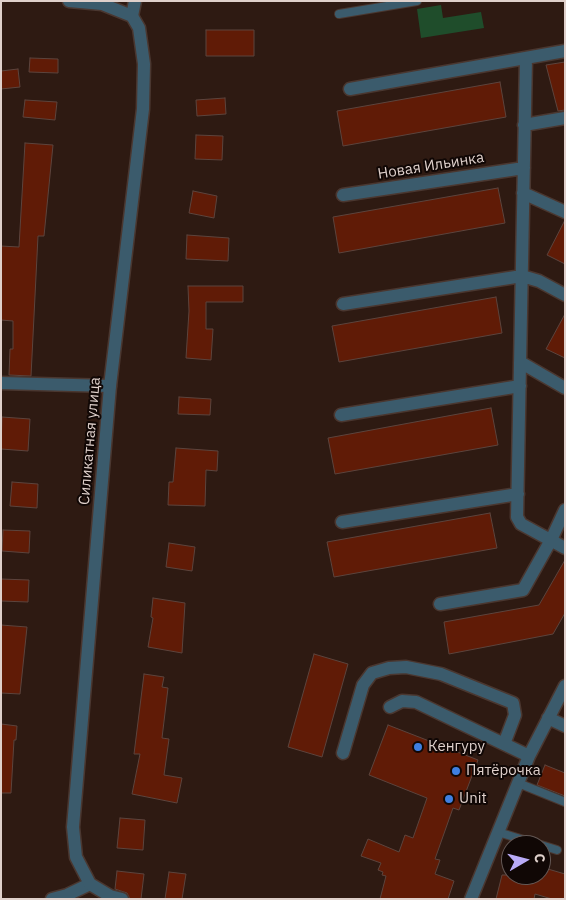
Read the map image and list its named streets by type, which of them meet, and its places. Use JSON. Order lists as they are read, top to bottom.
{
  "streets": {
    "street": ["Новая Ильинка", "Силикатная улица"]
  },
  "places": ["Кенгуру", "Пятёрочка", "Unit"],
  "north": "right"
}
